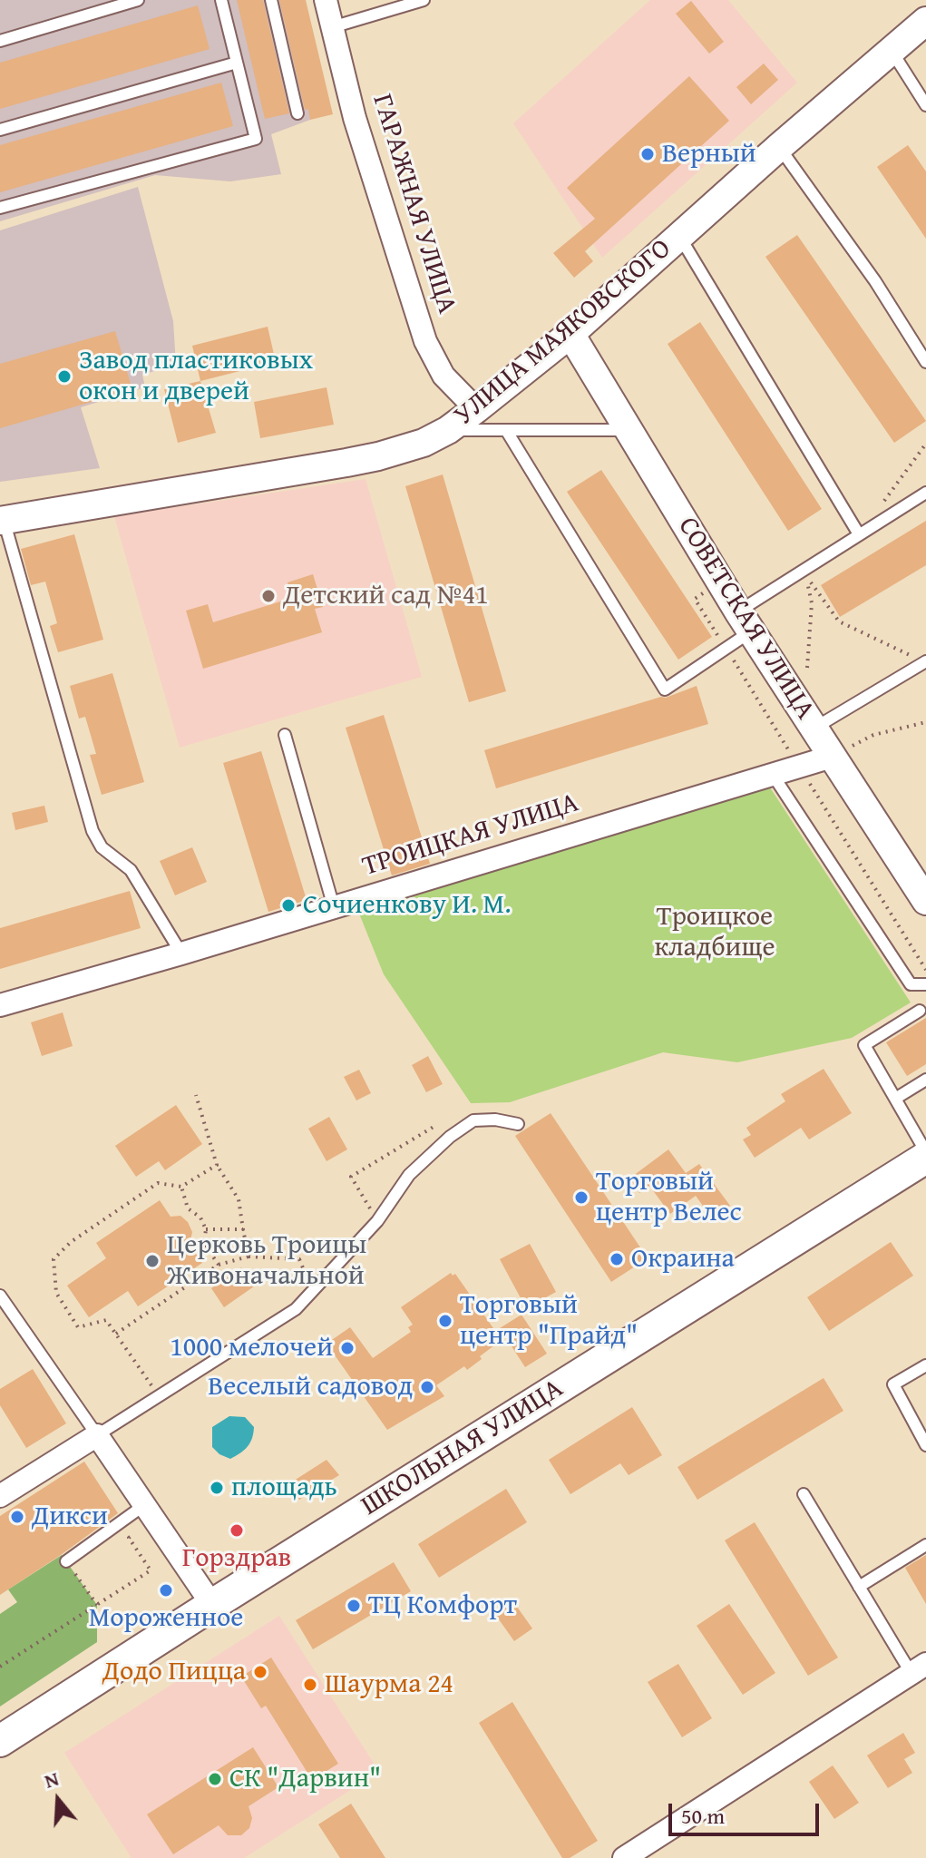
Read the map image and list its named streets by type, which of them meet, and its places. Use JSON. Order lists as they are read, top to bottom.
{
  "streets": {
    "main road": ["ШКОЛЬНАЯ УЛИЦА"],
    "street": [
      "ГАРАЖНАЯ УЛИЦА",
      "УЛИЦА МАЯКОВСКОГО",
      "СОВЕТСКАЯ УЛИЦА",
      "ТРОИЦКАЯ УЛИЦА"
    ]
  },
  "crossings": [
    ["ГАРАЖНАЯ УЛИЦА", "УЛИЦА МАЯКОВСКОГО"],
    ["УЛИЦА МАЯКОВСКОГО", "СОВЕТСКАЯ УЛИЦА"],
    ["СОВЕТСКАЯ УЛИЦА", "ТРОИЦКАЯ УЛИЦА"]
  ],
  "parks": ["Троицкое кладбище"],
  "places": [
    "Верный",
    "Завод пластиковых окон и дверей",
    "Детский сад №41",
    "Сочиенкову И. М.",
    "Торговый центр Велес",
    "Окраина",
    "Церковь Троицы Живоначальной",
    "Торговый центр \"Прайд\"",
    "1000 мелочей",
    "Веселый садовод",
    "площадь",
    "Дикси",
    "Горздрав",
    "Мороженное",
    "ТЦ Комфорт",
    "Додо Пицца",
    "Шаурма 24",
    "СК \"Дарвин\""
  ],
  "scale_bar": "50 m",
  "north": "top"
}
